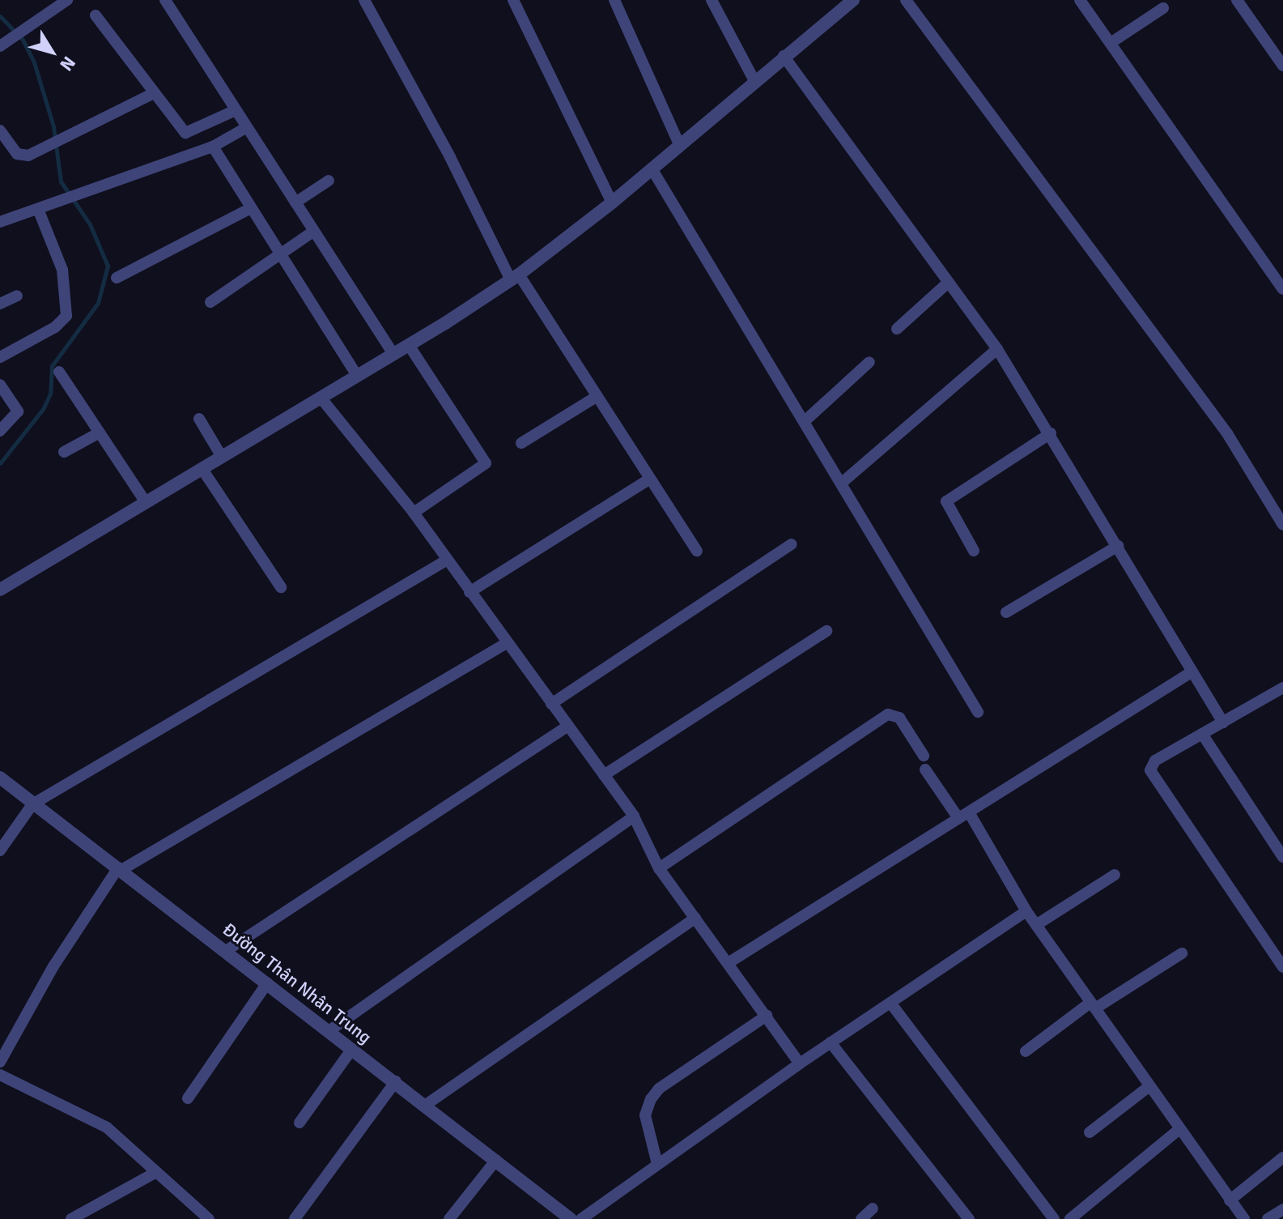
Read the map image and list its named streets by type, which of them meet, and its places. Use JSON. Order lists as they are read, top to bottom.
{
  "streets": {
    "street": ["Đường Thân Nhân Trung"]
  },
  "north": "bottom right"
}
